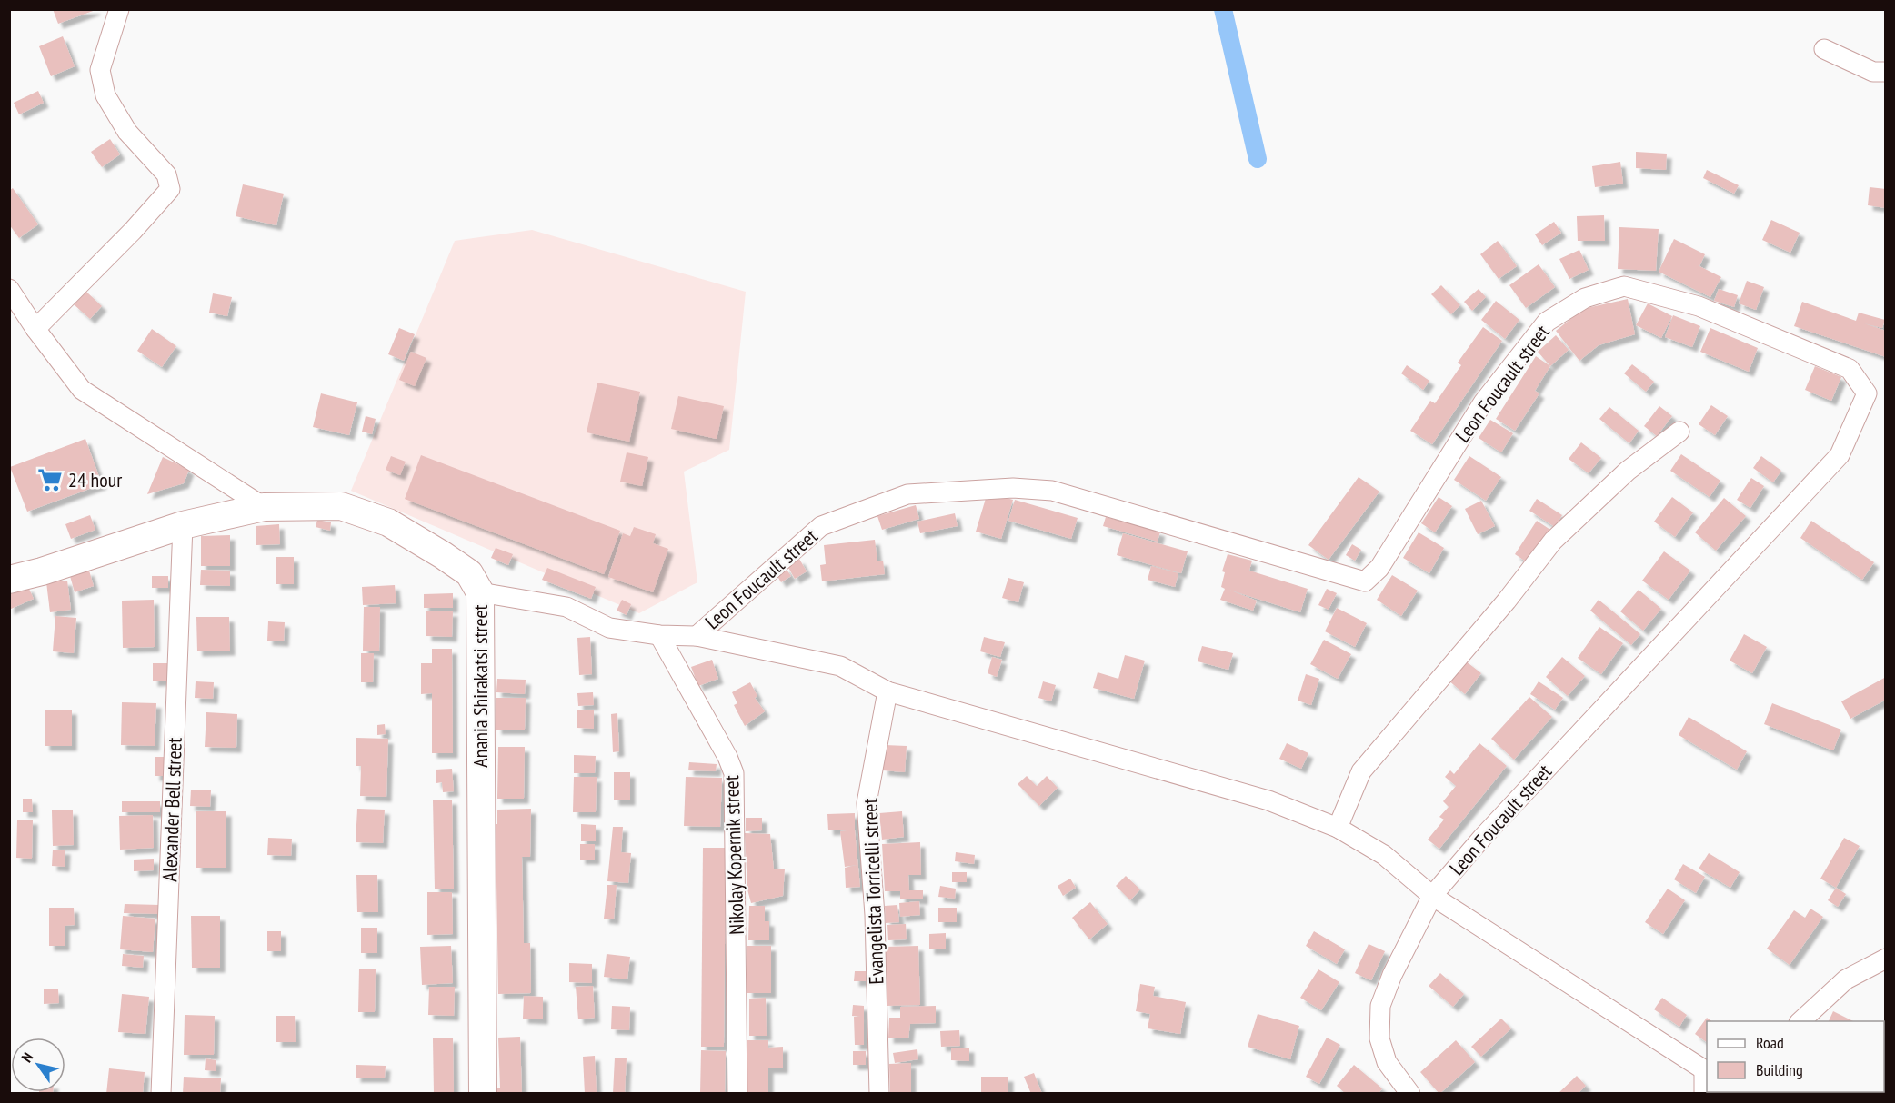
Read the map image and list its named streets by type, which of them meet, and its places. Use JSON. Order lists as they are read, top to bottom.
{
  "streets": {
    "main road": ["Anania Shirakatsi street"],
    "street": [
      "Leon Foucault street",
      "Alexander Bell street",
      "Nikolay Kopernik street",
      "Evangelista Torricelli street"
    ]
  },
  "crossings": [
    ["Anania Shirakatsi street", "Alexander Bell street"]
  ],
  "places": {
    "supermarket": ["24 hour"]
  },
  "legend": ["Road", "Building"],
  "north": "top left"
}
